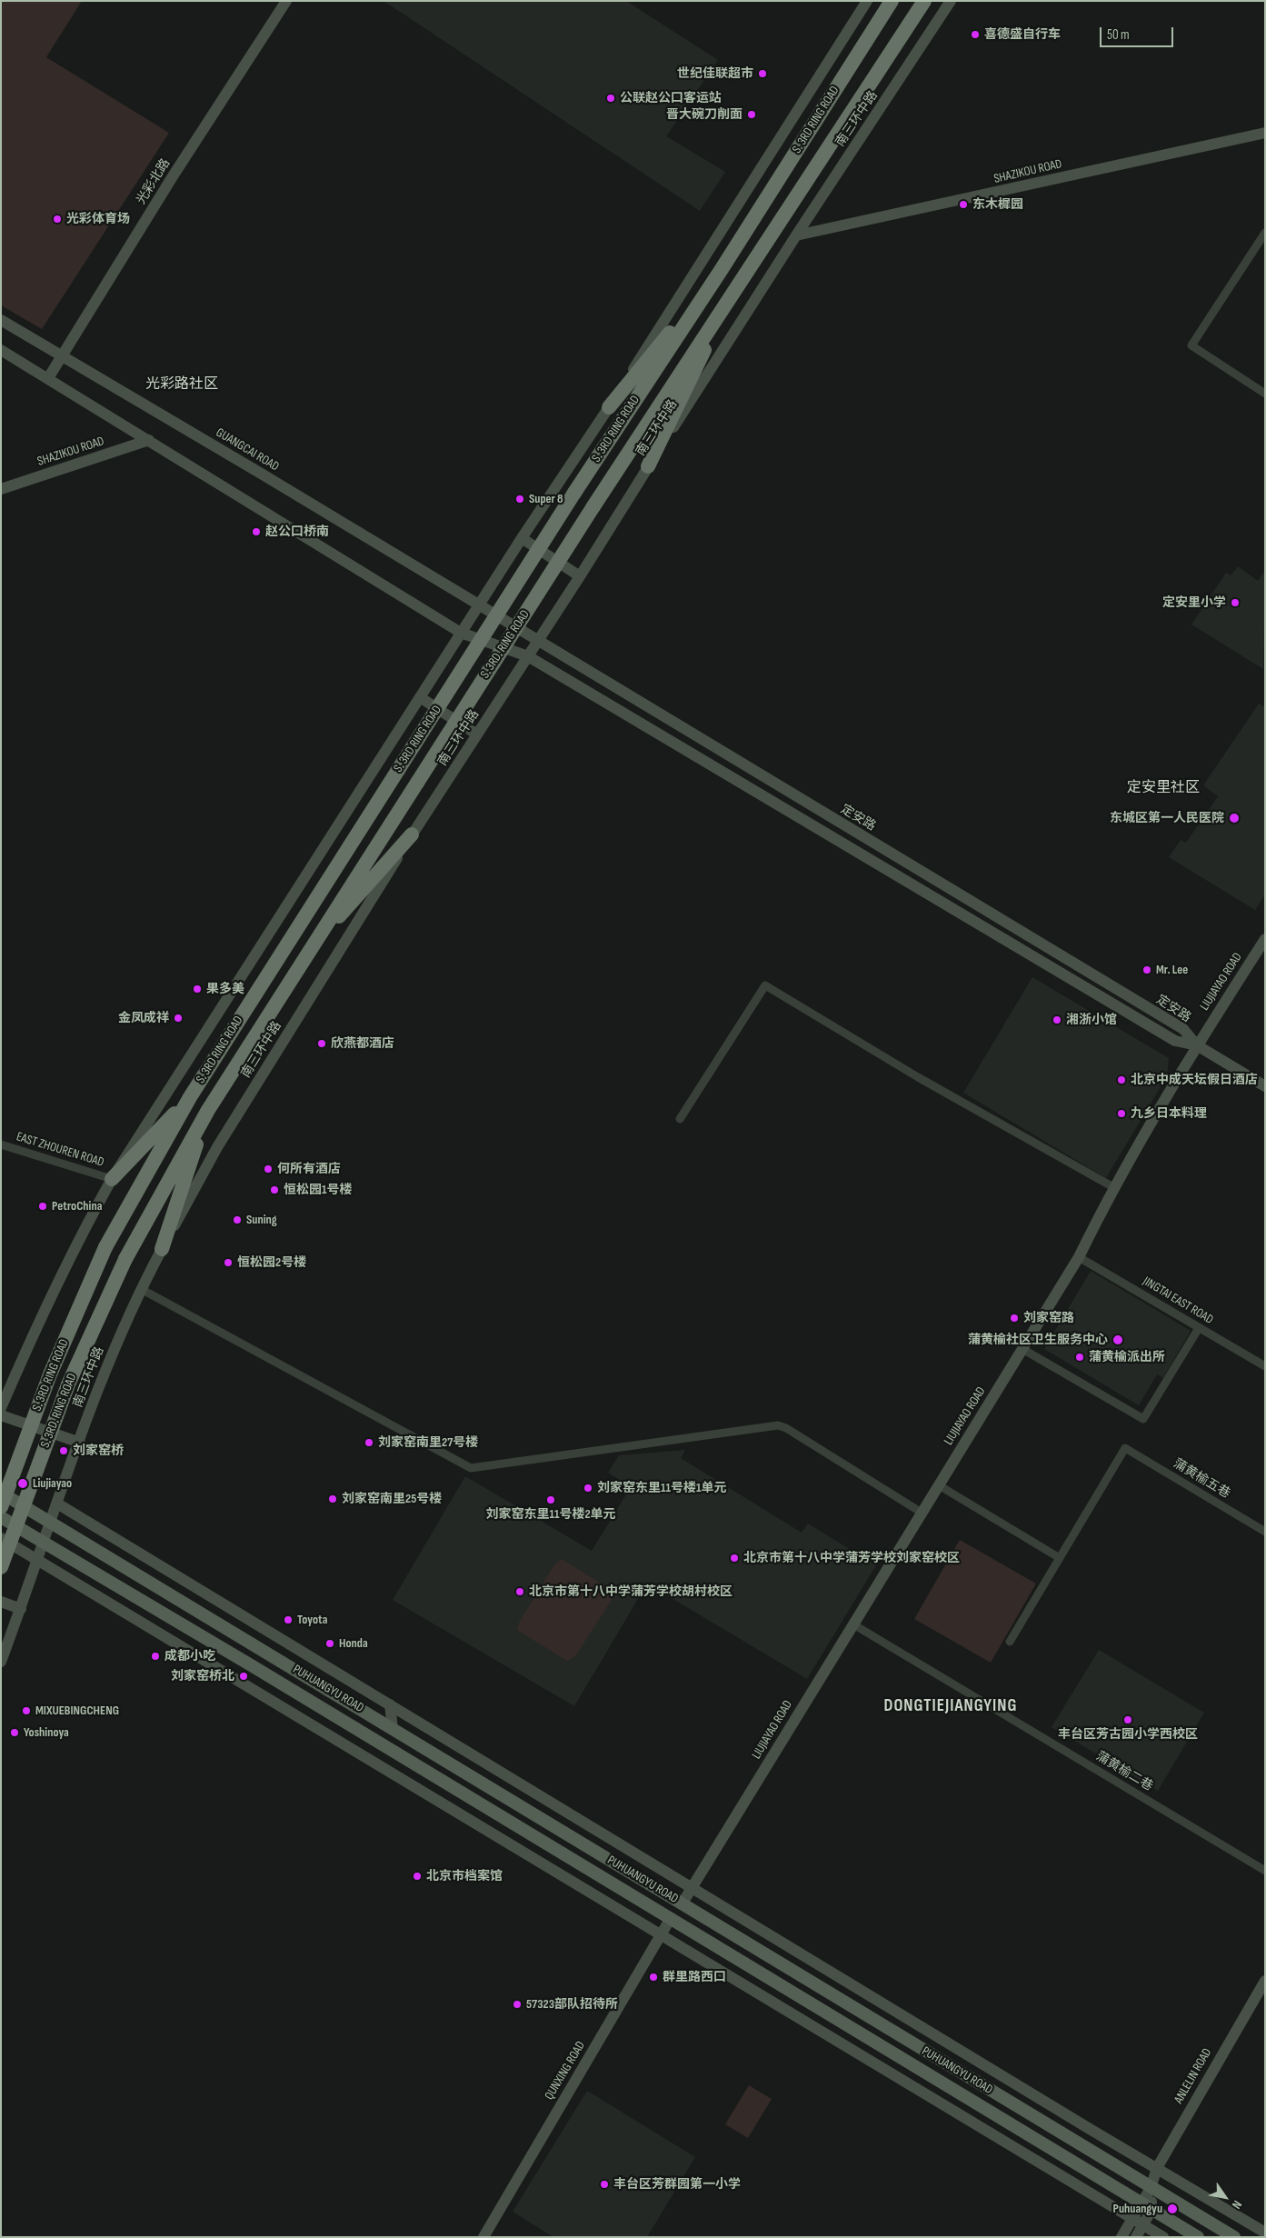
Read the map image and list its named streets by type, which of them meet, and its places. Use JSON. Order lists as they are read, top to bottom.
{
  "streets": {
    "highway": ["S. 3RD RING ROAD", "S. 3RD. RING ROAD"],
    "main road": ["PUHUANGYU ROAD"],
    "street": [
      "南三环中路",
      "SHAZIKOU ROAD",
      "光彩北路",
      "GUANGCAI ROAD",
      "定安路",
      "LIUJIAYAO ROAD",
      "EAST ZHOUREN ROAD",
      "JINGTAI EAST ROAD",
      "蒲黄榆五巷",
      "蒲黄榆二巷",
      "QUNXING ROAD",
      "ANLELIN ROAD"
    ]
  },
  "crossings": [
    ["南三环中路", "SHAZIKOU ROAD"],
    ["南三环中路", "GUANGCAI ROAD"],
    ["南三环中路", "定安路"],
    ["南三环中路", "PUHUANGYU ROAD"],
    ["S. 3RD RING ROAD", "S. 3RD. RING ROAD"],
    ["光彩北路", "GUANGCAI ROAD"],
    ["GUANGCAI ROAD", "定安路"],
    ["定安路", "LIUJIAYAO ROAD"],
    ["LIUJIAYAO ROAD", "JINGTAI EAST ROAD"],
    ["LIUJIAYAO ROAD", "PUHUANGYU ROAD"],
    ["LIUJIAYAO ROAD", "蒲黄榆二巷"],
    ["PUHUANGYU ROAD", "QUNXING ROAD"],
    ["PUHUANGYU ROAD", "ANLELIN ROAD"]
  ],
  "districts": ["光彩路社区", "定安里社区", "DONGTIEJIANGYING"],
  "places": [
    "喜德盛自行车",
    "世纪佳联超市",
    "公联赵公口客运站",
    "晋大碗刀削面",
    "东木樨园",
    "光彩体育场",
    "Super 8",
    "赵公口桥南",
    "定安里小学",
    "东城区第一人民医院",
    "Mr. Lee",
    "果多美",
    "金凤成祥",
    "湘浙小馆",
    "欣燕都酒店",
    "北京中成天坛假日酒店",
    "九乡日本料理",
    "何所有酒店",
    "恒松园1号楼",
    "PetroChina",
    "Suning",
    "恒松园2号楼",
    "刘家窑路",
    "蒲黄榆社区卫生服务中心",
    "蒲黄榆派出所",
    "刘家窑南里27号楼",
    "刘家窑桥",
    "Liujiayao",
    "刘家窑东里11号楼1单元",
    "刘家窑南里25号楼",
    "刘家窑东里11号楼2单元",
    "北京市第十八中学蒲芳学校刘家窑校区",
    "北京市第十八中学蒲芳学校胡村校区",
    "Toyota",
    "Honda",
    "成都小吃",
    "刘家窑桥北",
    "MIXUEBINGCHENG",
    "丰台区芳古园小学西校区",
    "Yoshinoya",
    "北京市档案馆",
    "群里路西口",
    "57323部队招待所",
    "丰台区芳群园第一小学",
    "Puhuangyu"
  ],
  "scale_bar": "50 m",
  "north": "bottom right"
}
